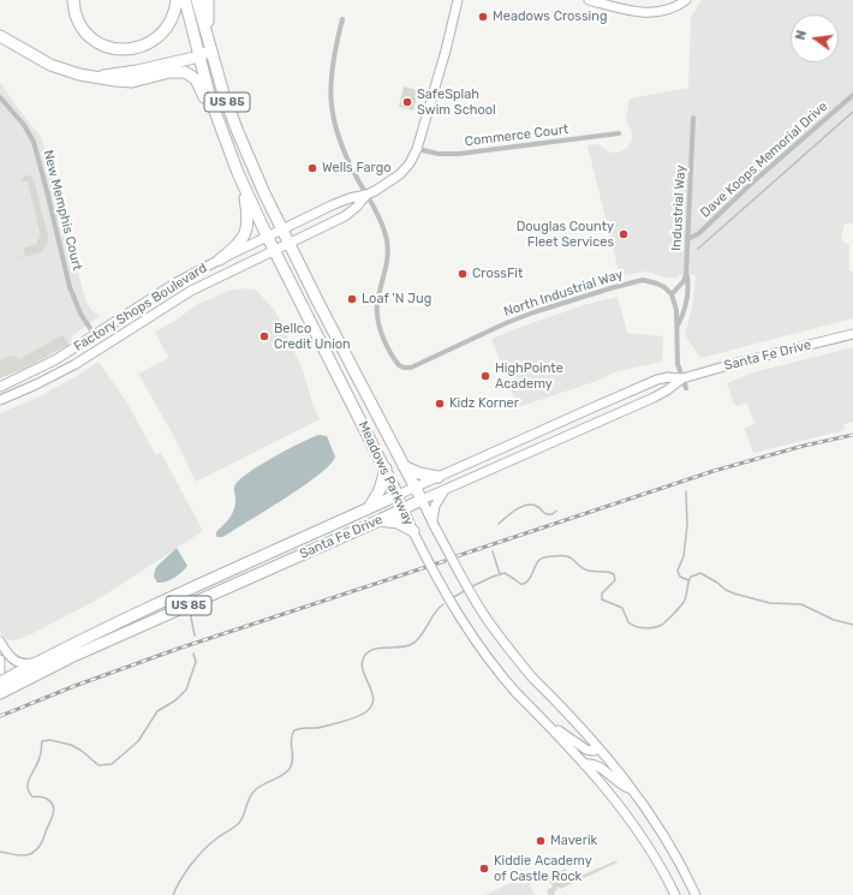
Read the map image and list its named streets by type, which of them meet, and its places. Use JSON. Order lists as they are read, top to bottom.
{
  "streets": {
    "highway": ["US 85", "Santa Fe Drive", "Meadows Parkway"],
    "main road": ["Factory Shops Boulevard"],
    "street": [
      "Commerce Court",
      "Dave Koops Memorial Drive",
      "Industrial Way",
      "New Memphis Court",
      "North Industrial Way"
    ]
  },
  "crossings": [
    ["US 85", "Meadows Parkway"],
    ["Dave Koops Memorial Drive", "Industrial Way"],
    ["New Memphis Court", "Factory Shops Boulevard"],
    ["North Industrial Way", "Factory Shops Boulevard"],
    ["Factory Shops Boulevard", "Meadows Parkway"],
    ["Santa Fe Drive", "Meadows Parkway"]
  ],
  "places": [
    "Meadows Crossing",
    "SafeSplah Swim School",
    "Wells Fargo",
    "Douglas County Fleet Services",
    "CrossFit",
    "Loaf 'N Jug",
    "Bellco Credit Union",
    "HighPointe Academy",
    "Kidz Korner",
    "Maverik",
    "Kiddie Academy of Castle Rock"
  ],
  "north": "left"
}
